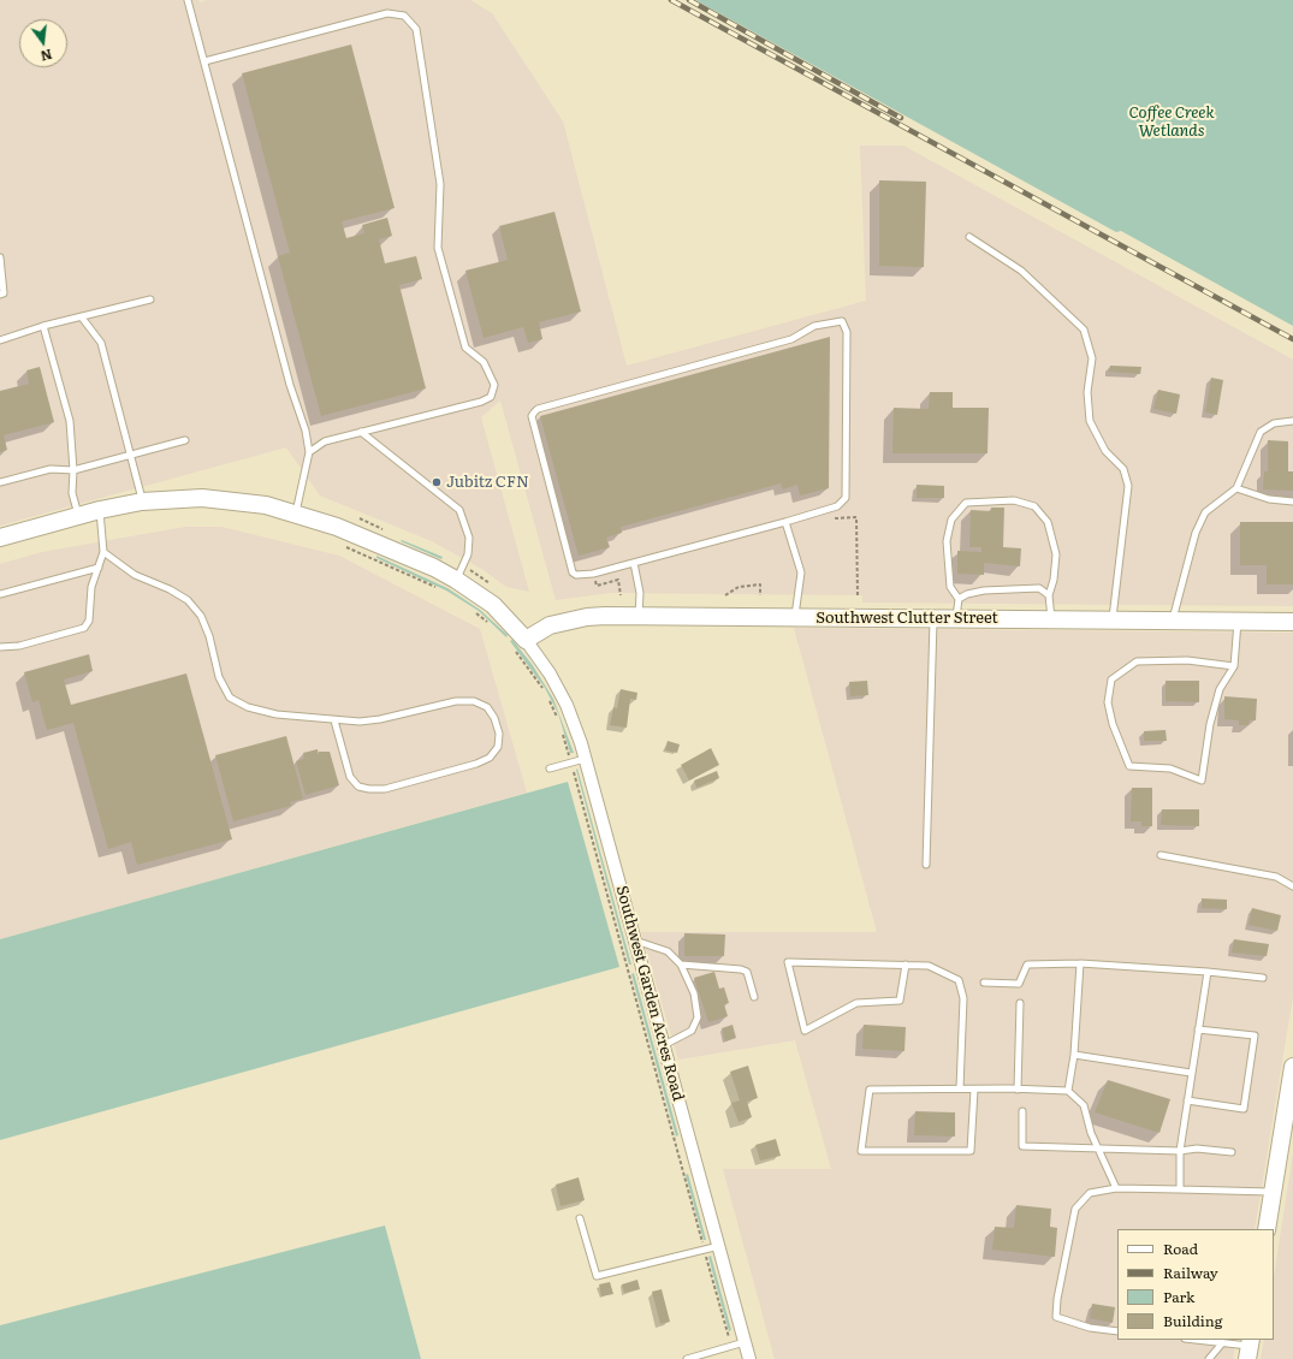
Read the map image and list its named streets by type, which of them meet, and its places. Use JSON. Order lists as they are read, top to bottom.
{
  "streets": {
    "street": ["Southwest Clutter Street", "Southwest Garden Acres Road"]
  },
  "crossings": [
    ["Southwest Clutter Street", "Southwest Garden Acres Road"]
  ],
  "parks": ["Coffee Creek Wetlands"],
  "places": ["Jubitz CFN"],
  "legend": [
    "Road",
    "Railway",
    "Park",
    "Building"
  ],
  "north": "bottom"
}
